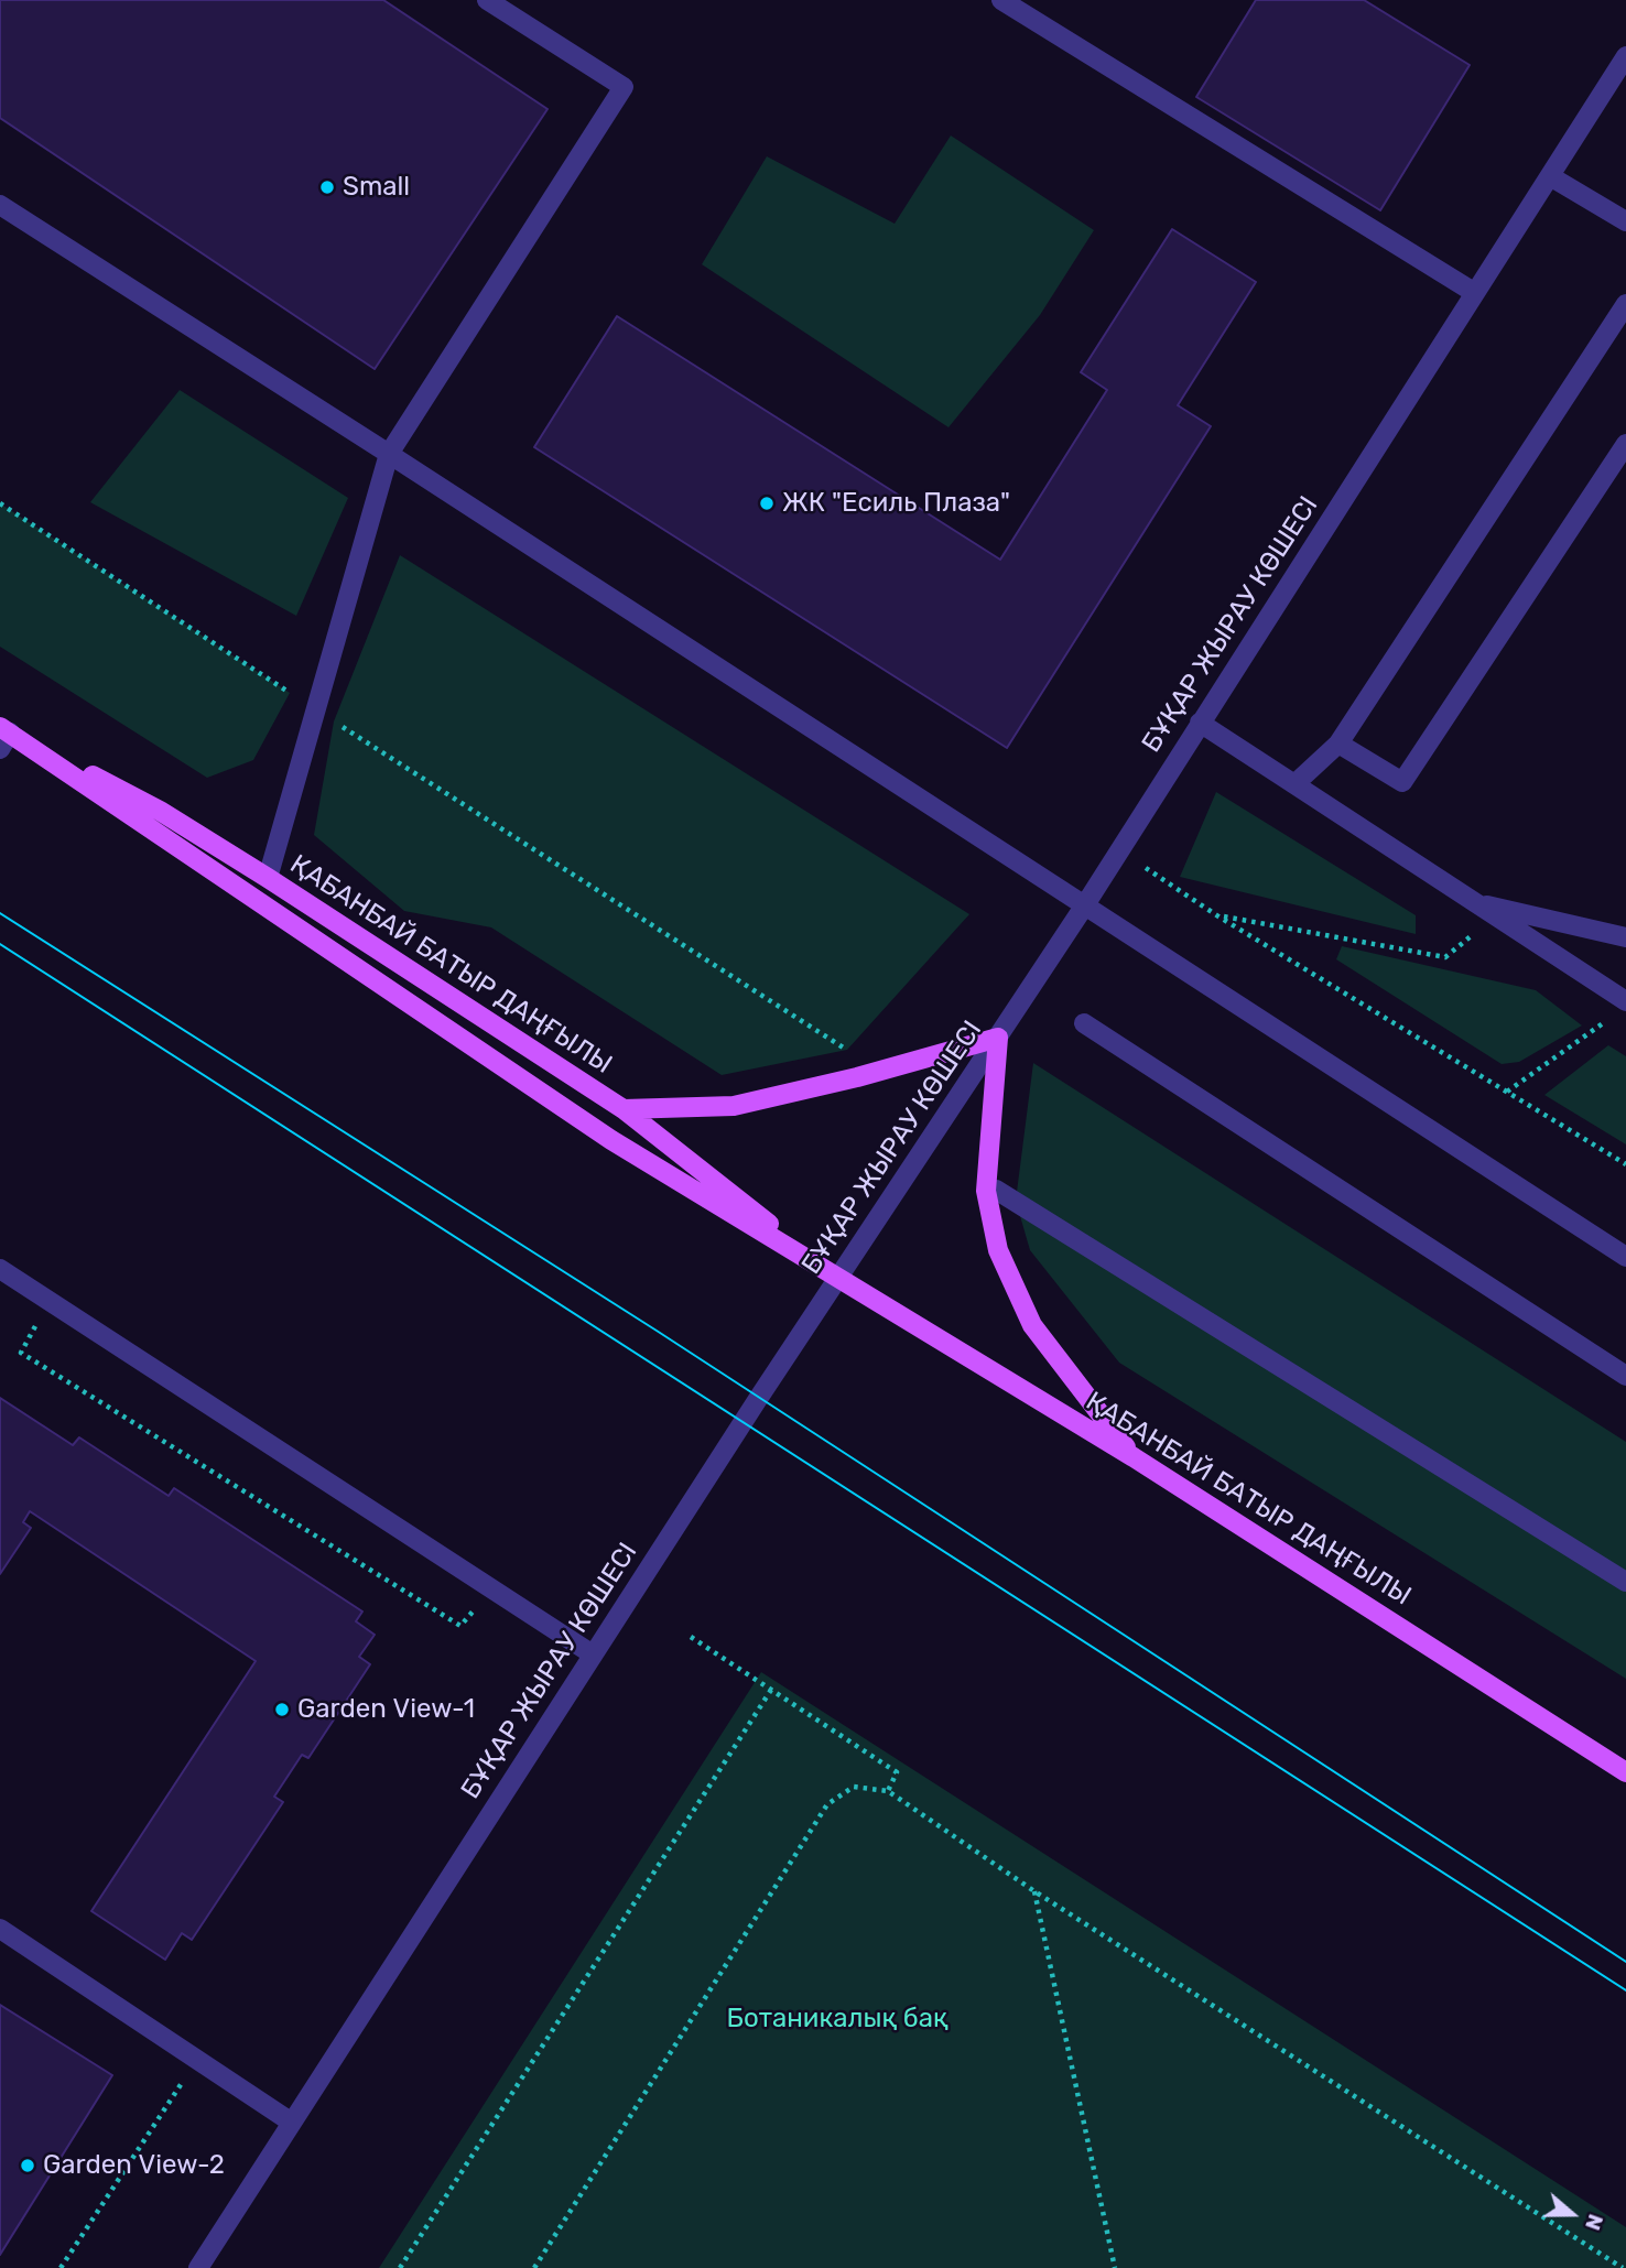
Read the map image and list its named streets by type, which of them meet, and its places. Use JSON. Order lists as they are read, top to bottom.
{
  "streets": {
    "main road": ["ҚАБАНБАЙ БАТЫР ДАҢҒЫЛЫ"],
    "street": ["БҰҚАР ЖЫРАУ КӨШЕСІ"]
  },
  "crossings": [
    ["БҰҚАР ЖЫРАУ КӨШЕСІ", "ҚАБАНБАЙ БАТЫР ДАҢҒЫЛЫ"]
  ],
  "parks": ["Ботаникалық бақ"],
  "places": [
    "Small",
    "ЖК \"Есиль Плаза\"",
    "Garden View-1",
    "Garden View-2"
  ],
  "north": "right"
}
